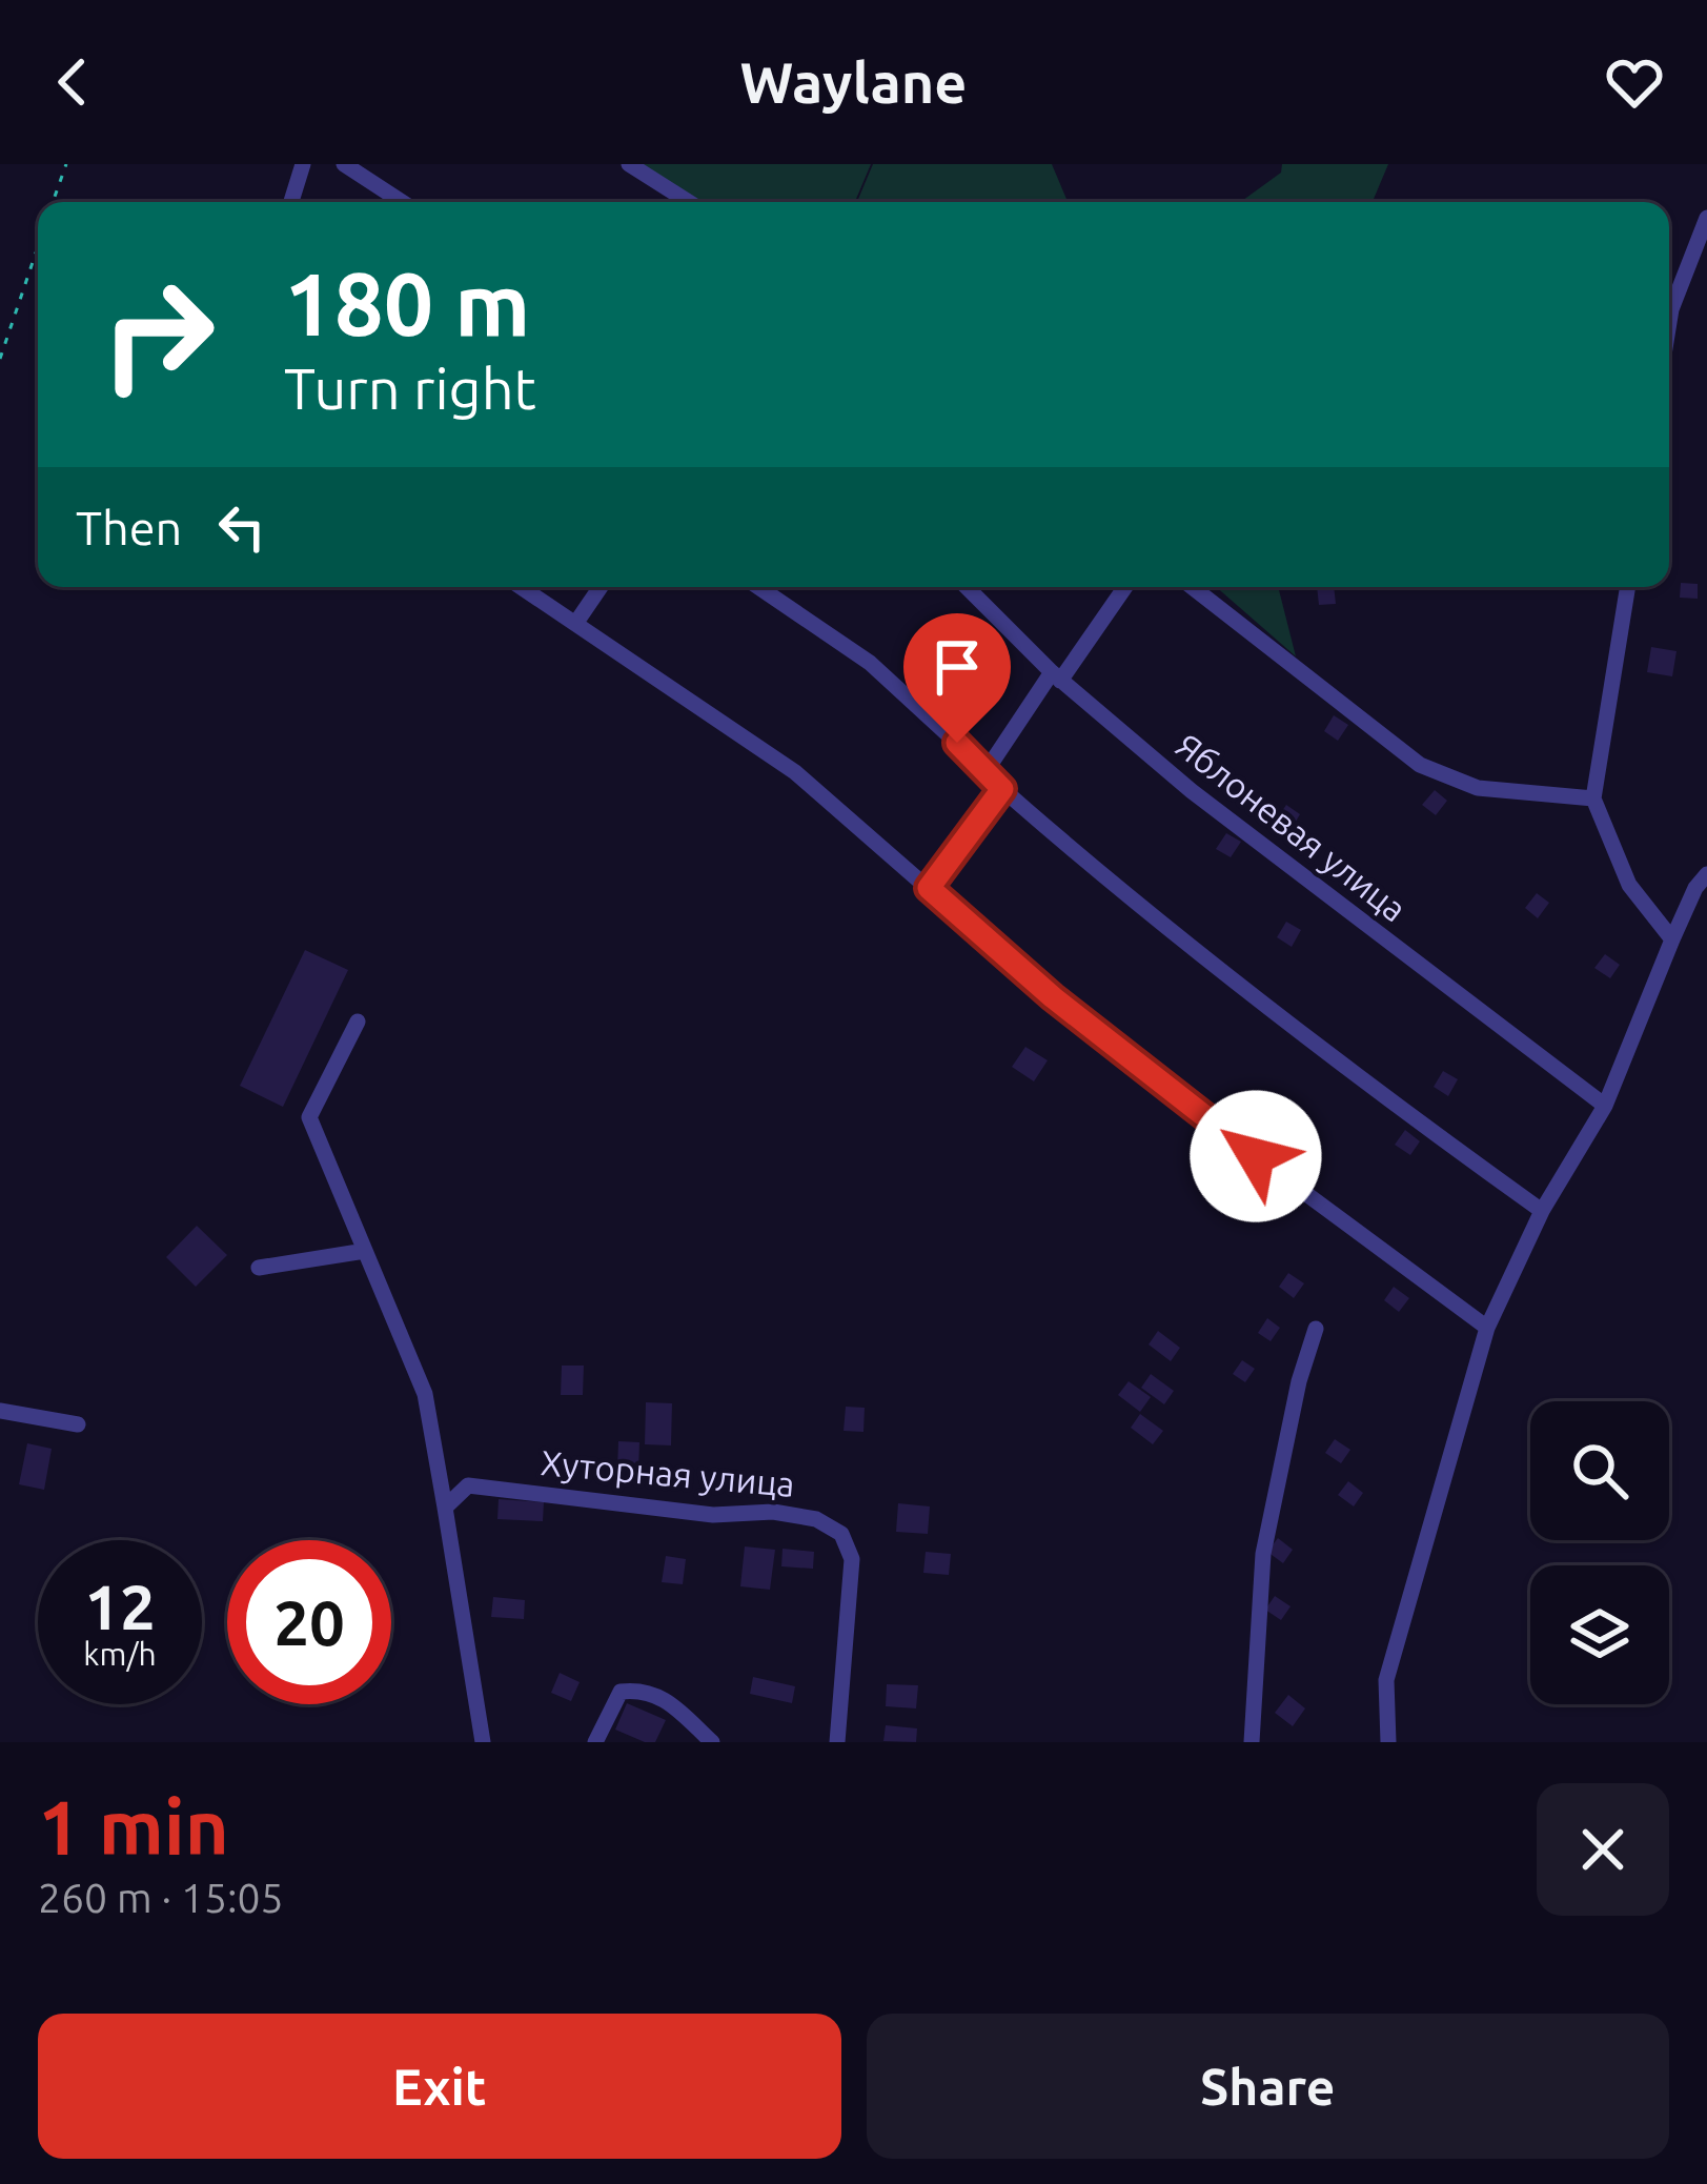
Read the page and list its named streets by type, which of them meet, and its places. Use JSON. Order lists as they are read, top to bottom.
{
  "streets": {
    "street": ["Яблоневая улица", "Хуторная улица"]
  },
  "page": {
    "header": "Waylane",
    "turn": ["180 m", "Turn right"],
    "then": "Then",
    "speed": "12 km/h",
    "limit": "20",
    "heading": ["1 min", "260 m · 15:05"],
    "buttons": ["Exit", "Share"]
  }
}
